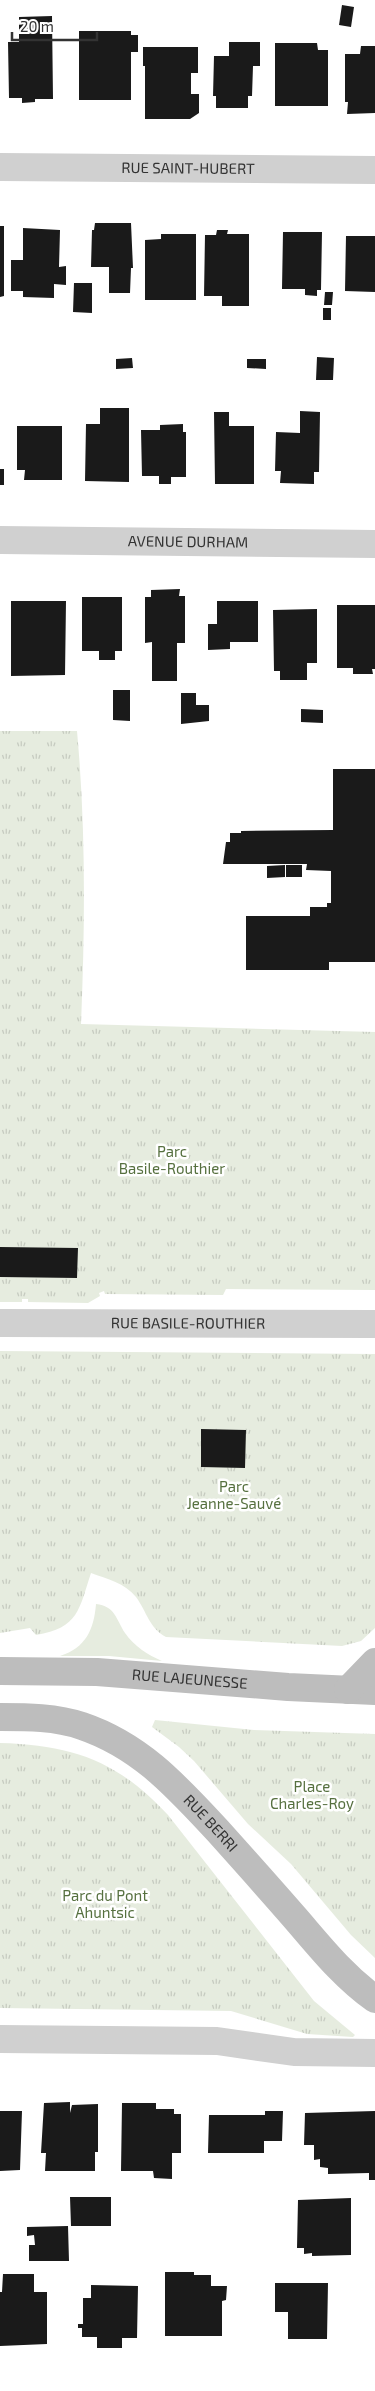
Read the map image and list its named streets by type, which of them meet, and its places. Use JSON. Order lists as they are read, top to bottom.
{
  "streets": {
    "main road": ["RUE LAJEUNESSE", "RUE BERRI"],
    "street": ["RUE SAINT-HUBERT", "AVENUE DURHAM", "RUE BASILE-ROUTHIER"]
  },
  "parks": [
    "Parc Basile-Routhier",
    "Parc Jeanne-Sauvé",
    "Place Charles-Roy",
    "Parc du Pont Ahuntsic"
  ],
  "scale_bar": "20 m"
}
